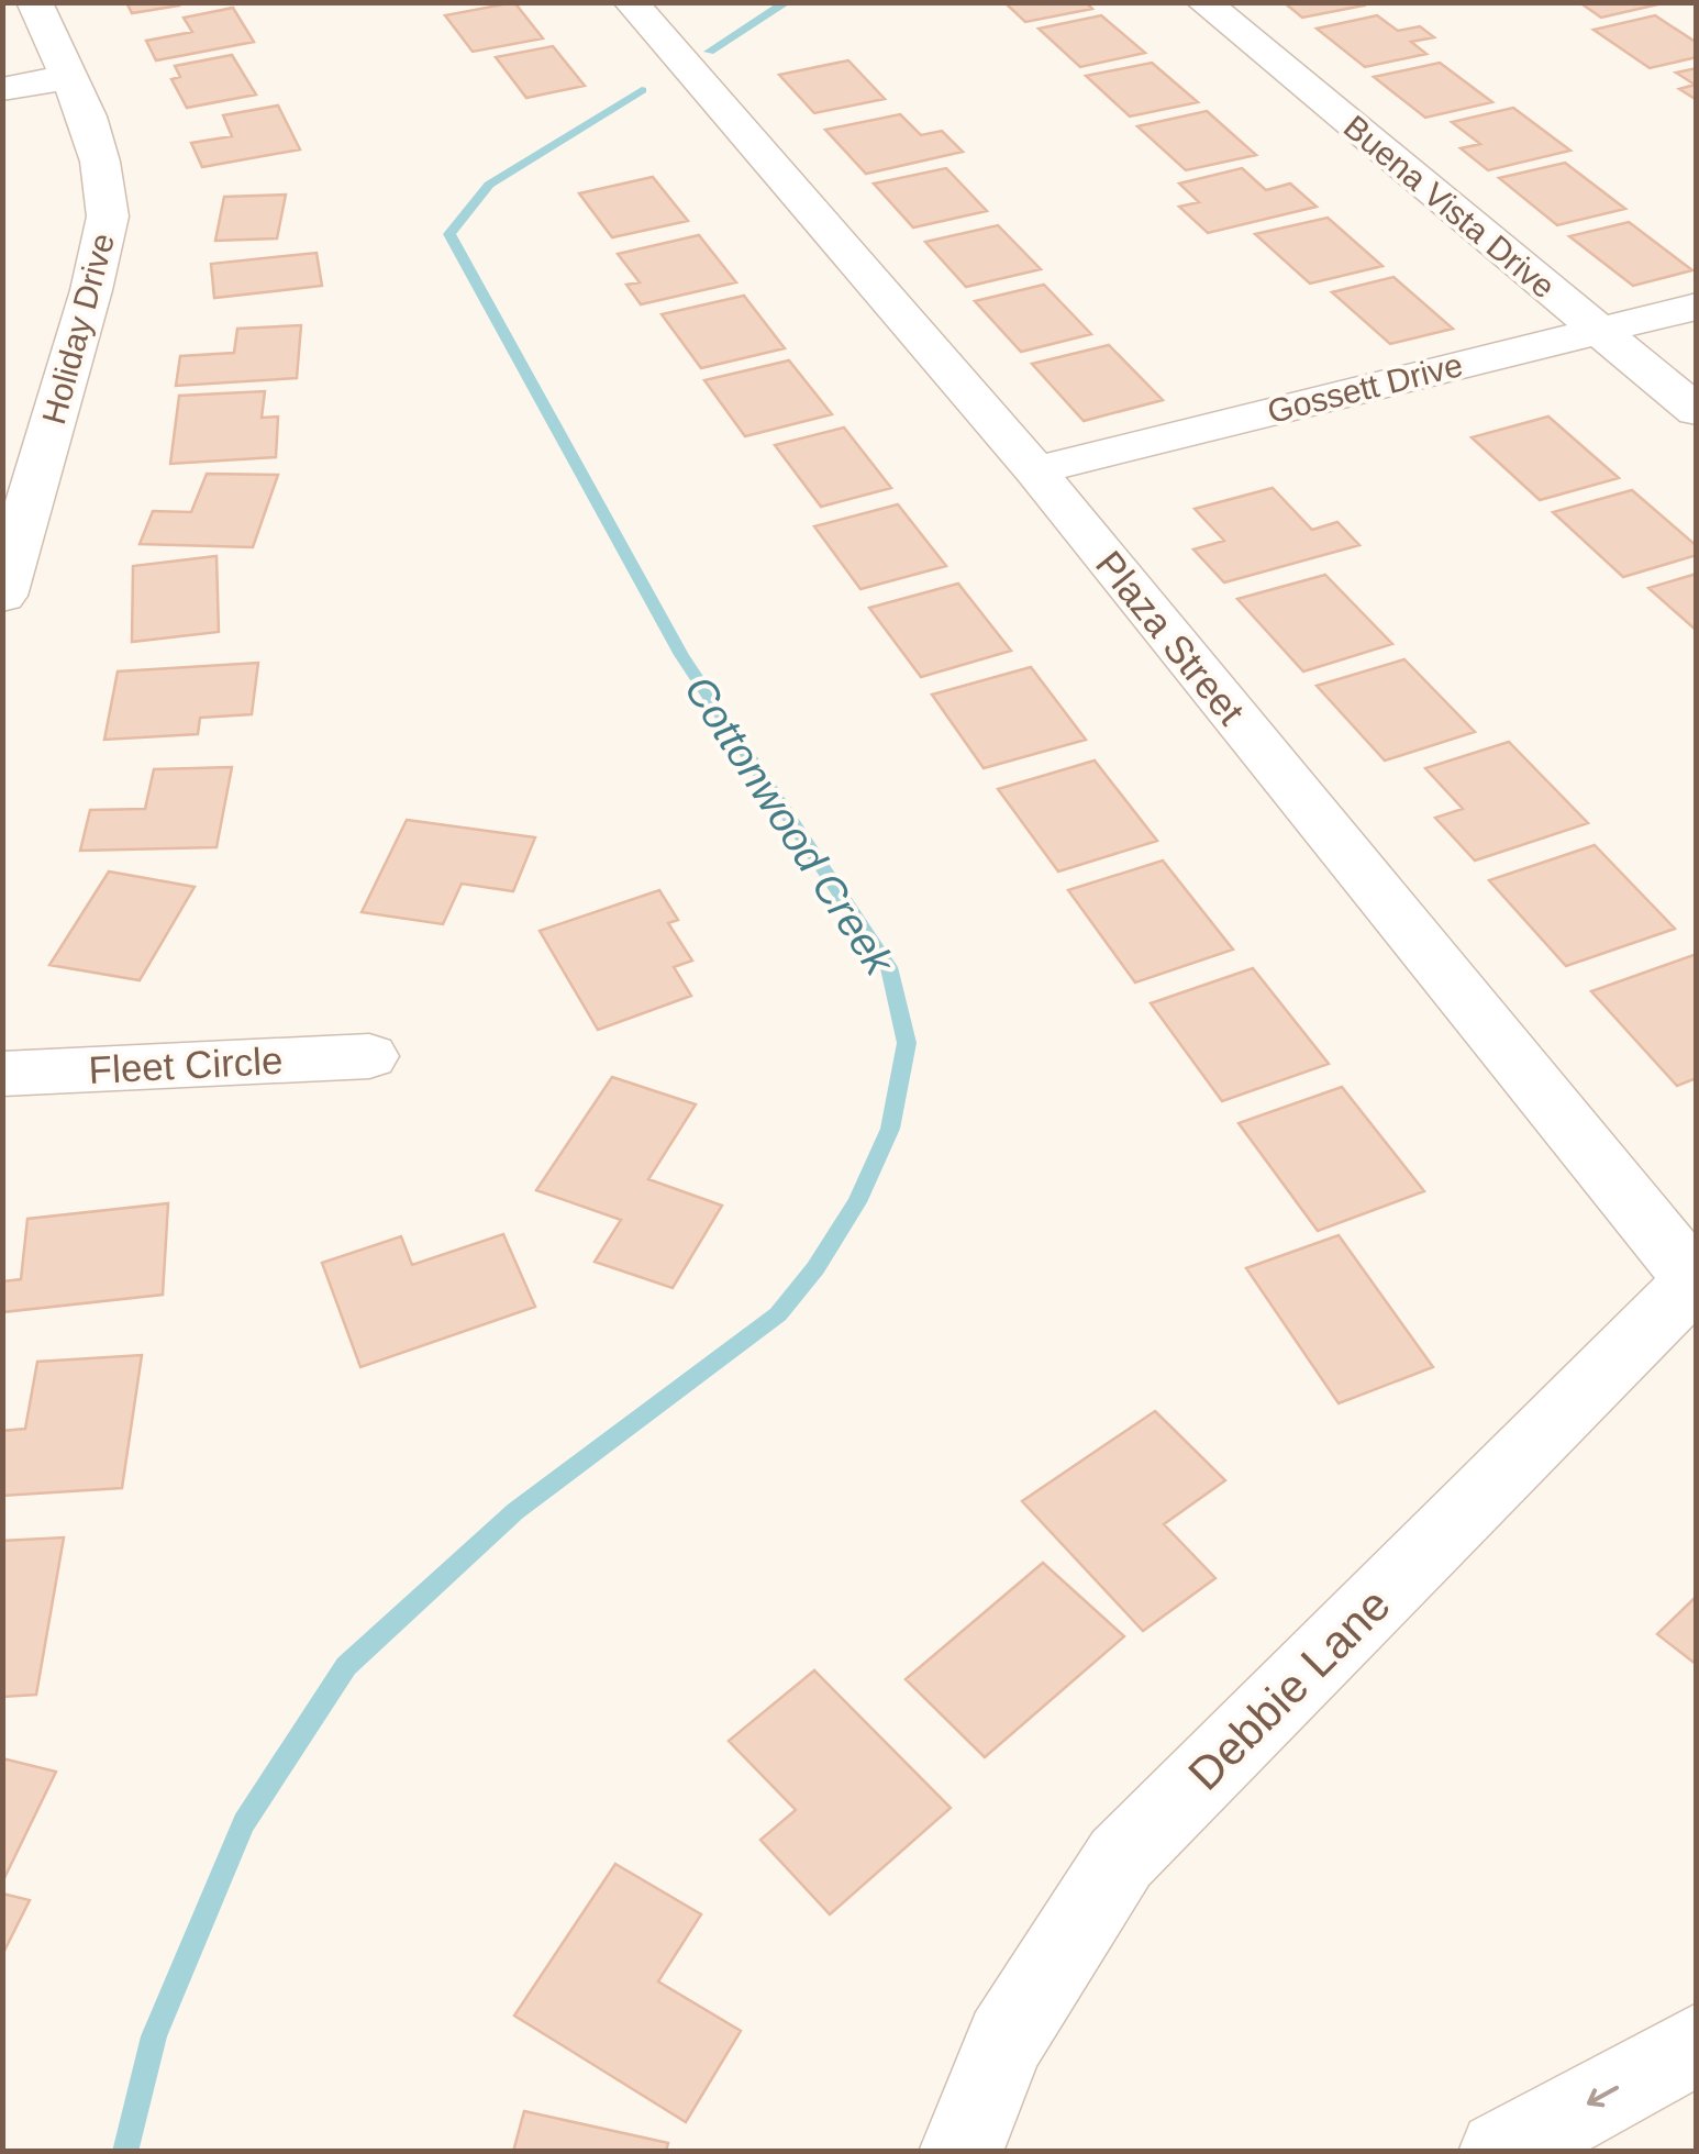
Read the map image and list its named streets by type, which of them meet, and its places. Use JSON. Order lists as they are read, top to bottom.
{
  "streets": {
    "street": [
      "Buena Vista Drive",
      "Holiday Drive",
      "Gossett Drive",
      "Plaza Street",
      "Fleet Circle",
      "Debbie Lane"
    ]
  },
  "crossings": [
    ["Buena Vista Drive", "Gossett Drive"],
    ["Gossett Drive", "Plaza Street"],
    ["Plaza Street", "Debbie Lane"]
  ],
  "water": ["Cottonwood Creek"]
}
